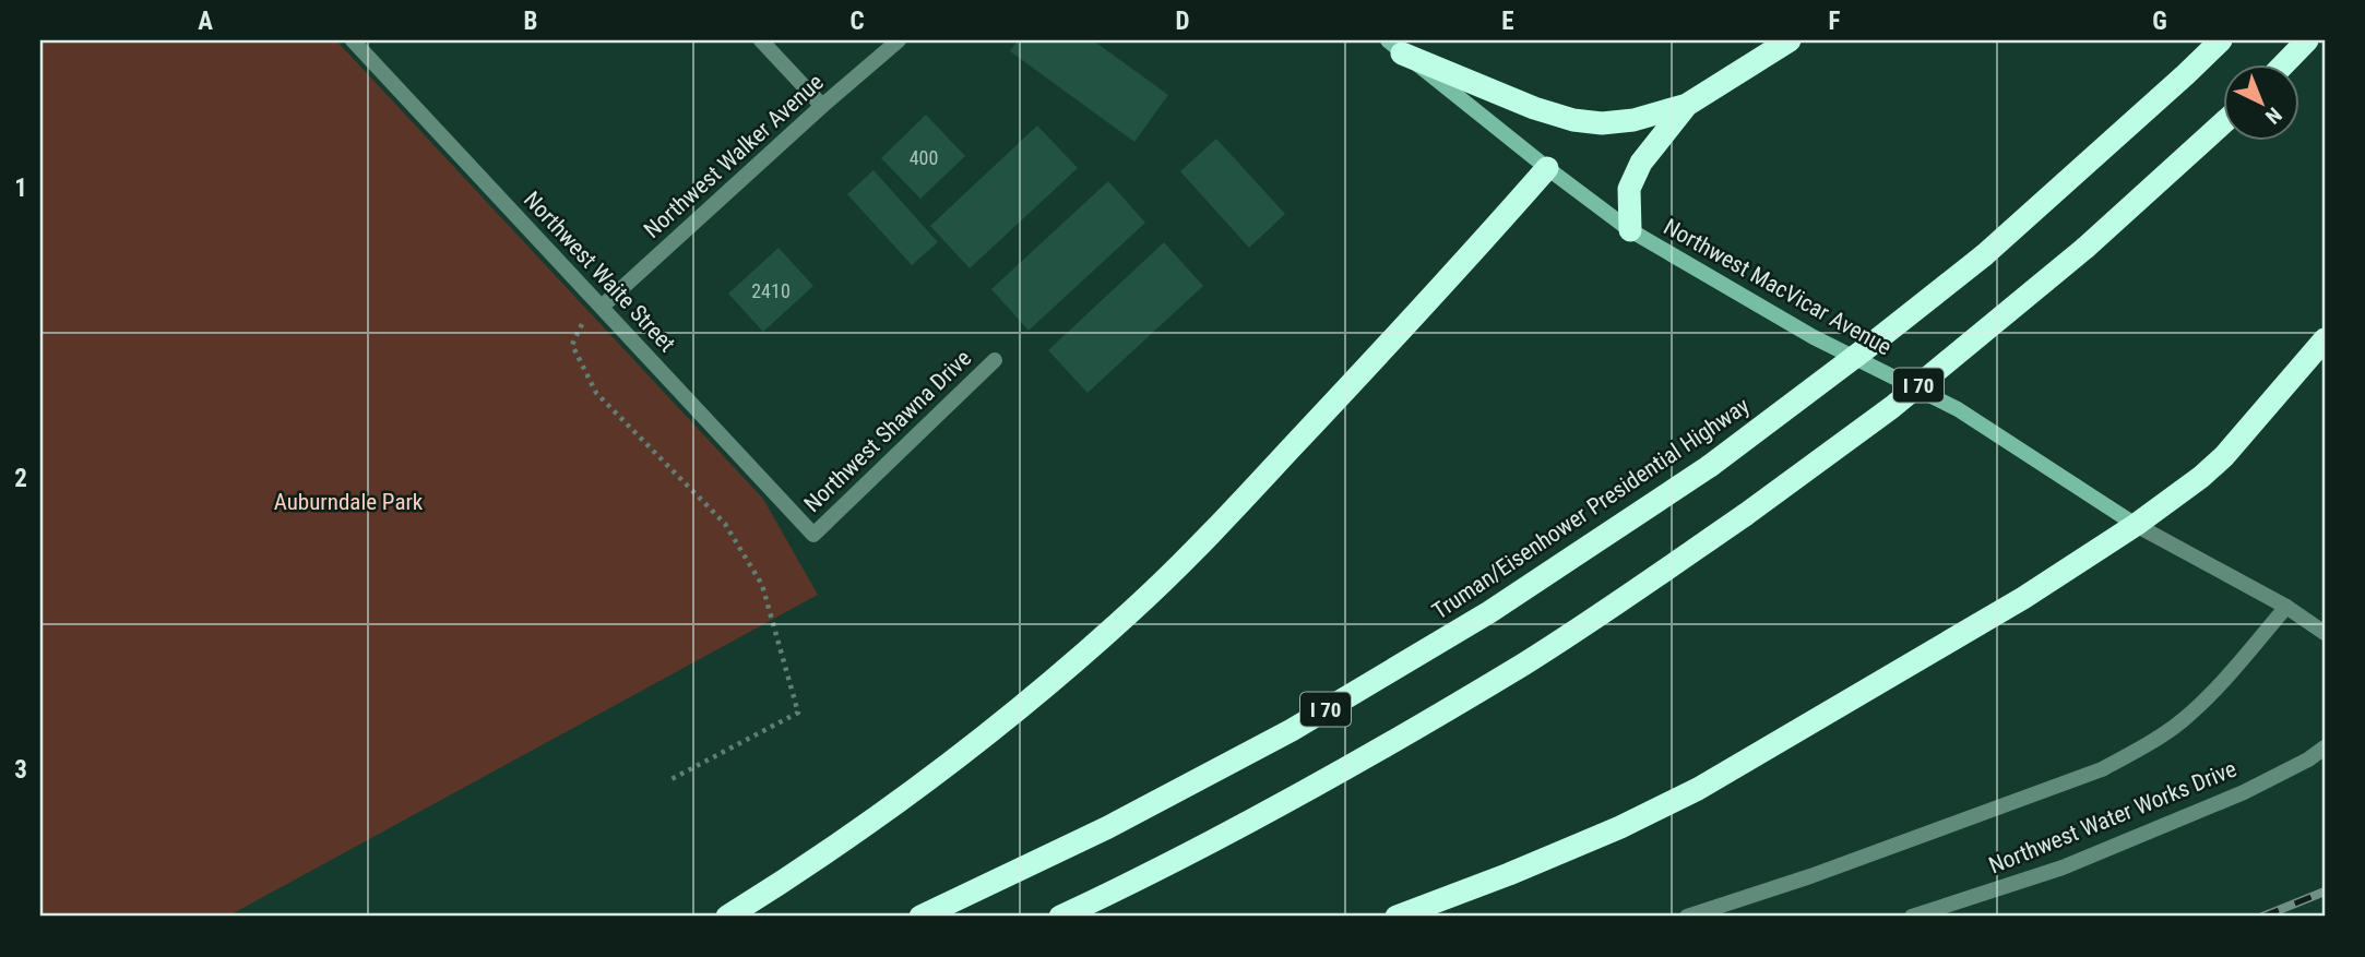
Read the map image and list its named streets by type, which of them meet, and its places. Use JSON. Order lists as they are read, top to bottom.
{
  "streets": {
    "highway": ["I 70", "Truman/Eisenhower Presidential Highway"],
    "main road": ["Northwest MacVicar Avenue"],
    "street": [
      "Northwest Walker Avenue",
      "Northwest Waite Street",
      "Northwest Shawna Drive",
      "Northwest Water Works Drive"
    ]
  },
  "crossings": [
    ["Northwest Walker Avenue", "Northwest Waite Street"],
    ["Northwest Waite Street", "Northwest Shawna Drive"]
  ],
  "parks": ["Auburndale Park"],
  "house_numbers": ["400", "2410"],
  "north": "bottom right",
  "grid": {
    "columns": [
      "A",
      "B",
      "C",
      "D",
      "E",
      "F",
      "G"
    ],
    "rows": ["1", "2", "3"]
  }
}
